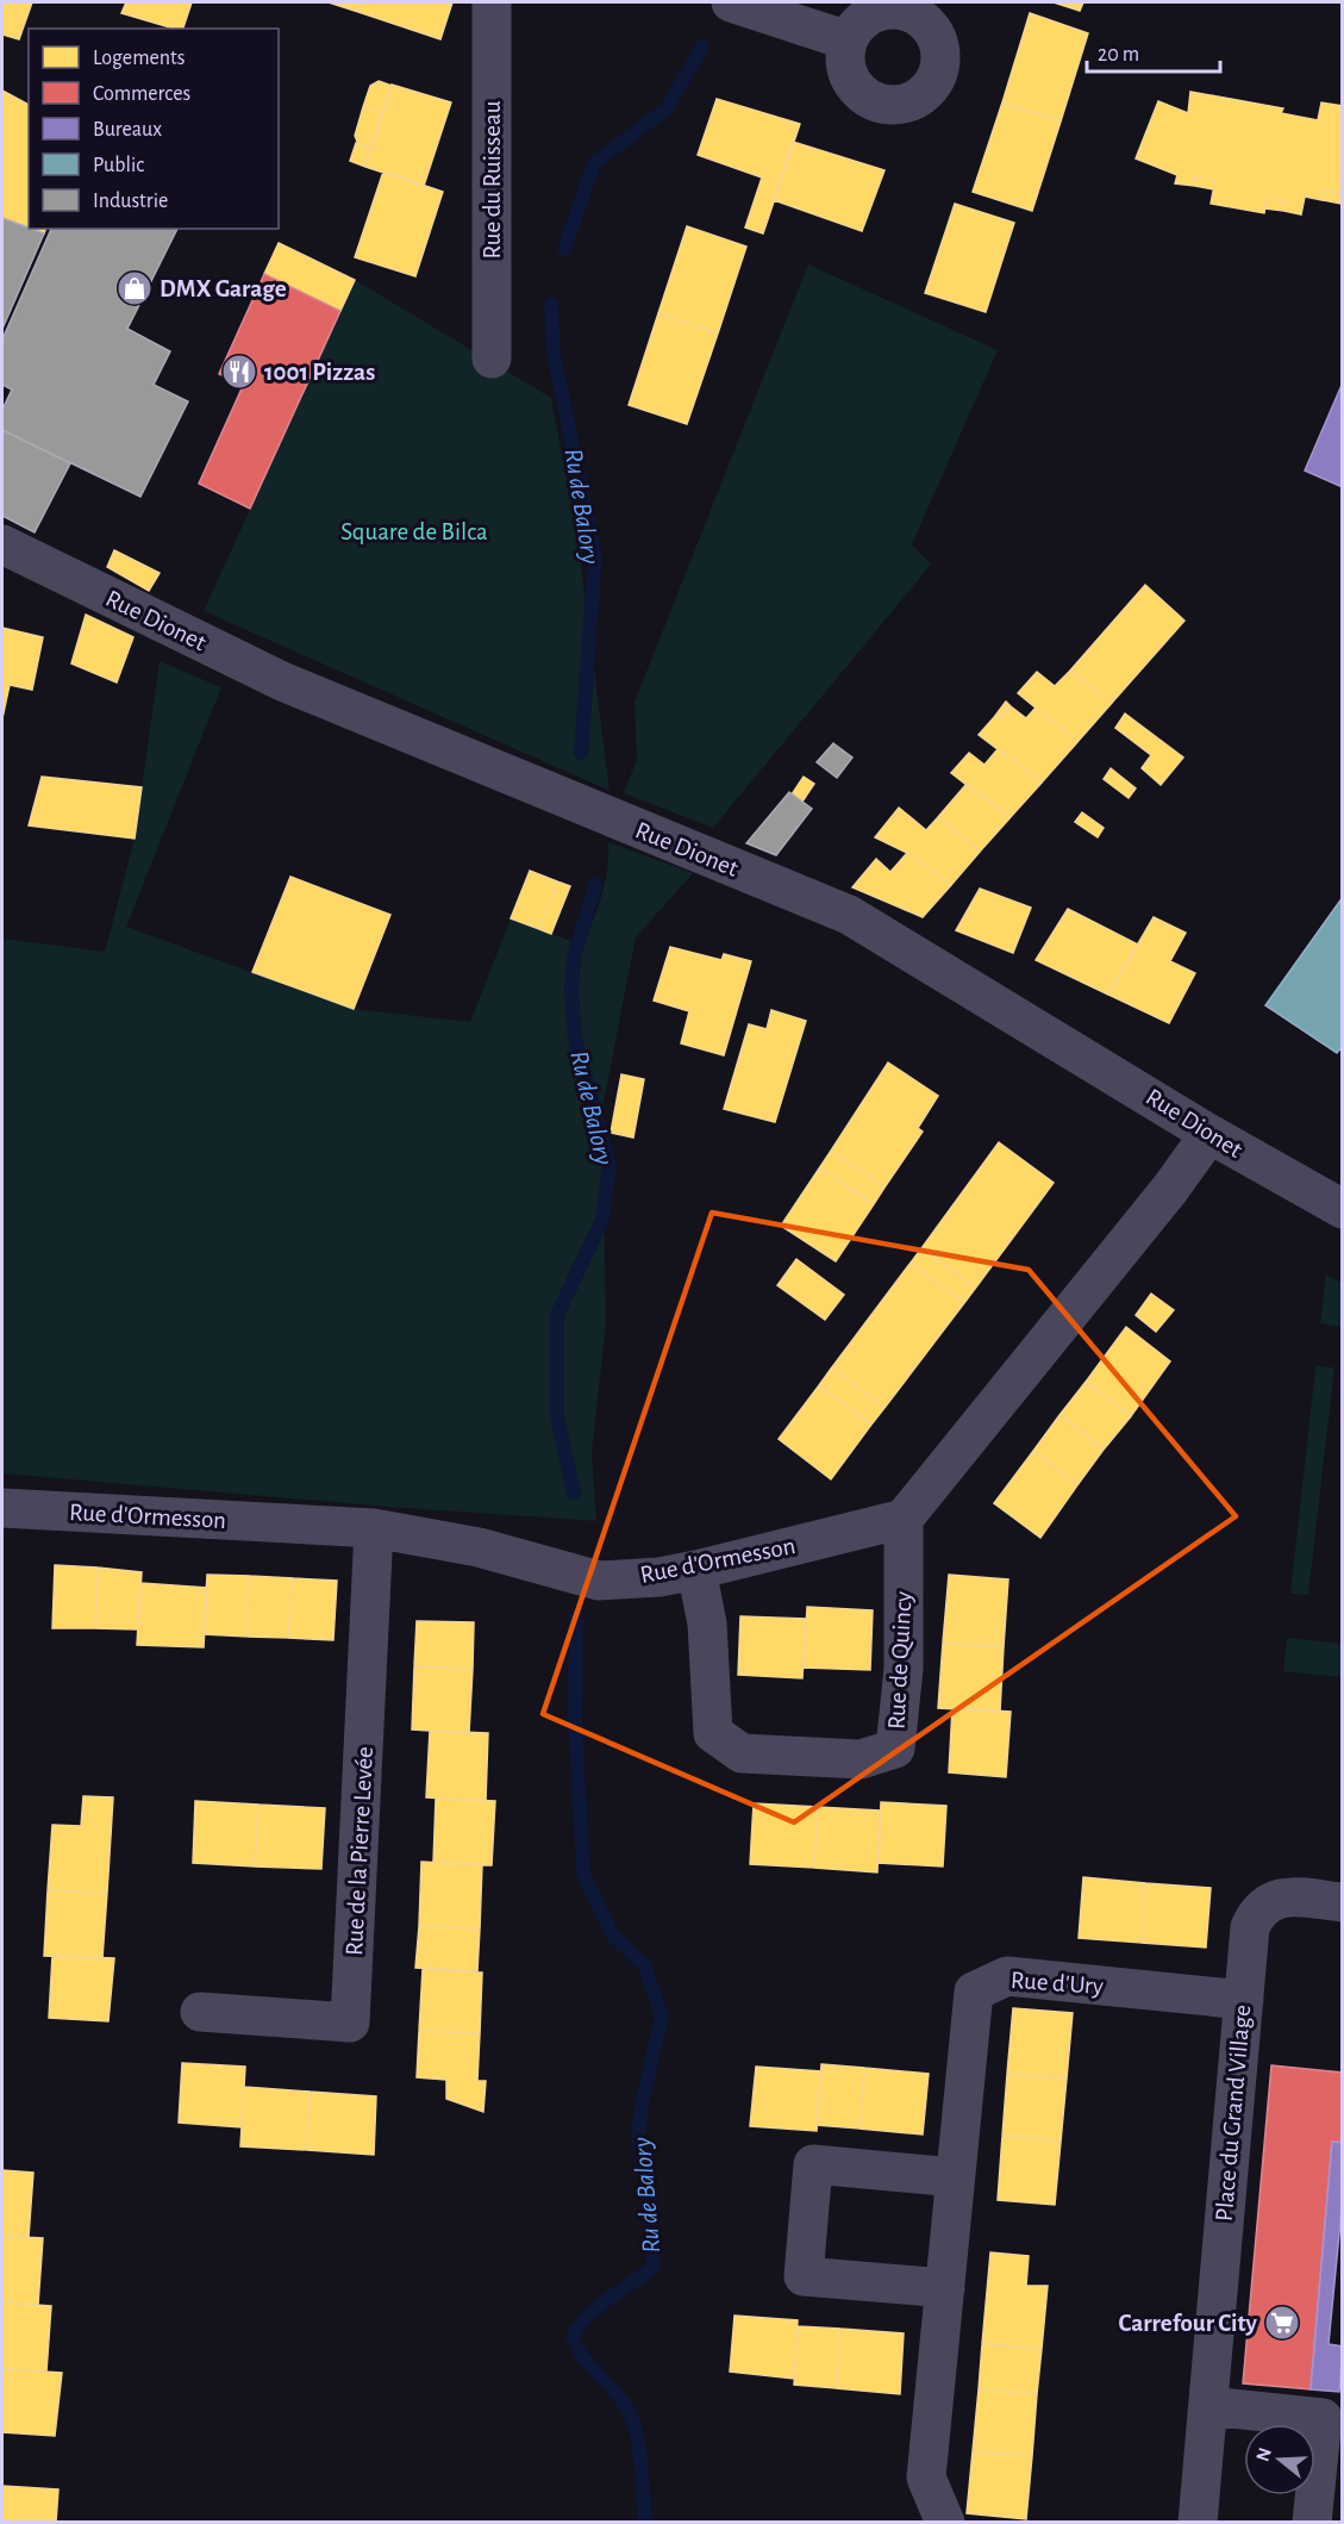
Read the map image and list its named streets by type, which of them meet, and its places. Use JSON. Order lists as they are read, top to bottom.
{
  "streets": {
    "street": [
      "Rue du Ruisseau",
      "Rue Dionet",
      "Rue d'Ormesson",
      "Rue de Quincy",
      "Rue de la Pierre Levée",
      "Rue d'Ury",
      "Place du Grand Village"
    ]
  },
  "crossings": [
    ["Rue d'Ormesson", "Rue de Quincy"],
    ["Rue d'Ormesson", "Rue de la Pierre Levée"],
    ["Rue d'Ury", "Place du Grand Village"]
  ],
  "water": ["Ru de Balory"],
  "parks": ["Square de Bilca"],
  "places": {
    "shop": ["DMX Garage"],
    "restaurant": ["1001 Pizzas"],
    "supermarket": ["Carrefour City"]
  },
  "legend": [
    "Logements",
    "Commerces",
    "Bureaux",
    "Public",
    "Industrie"
  ],
  "scale_bar": "20 m",
  "north": "left"
}
